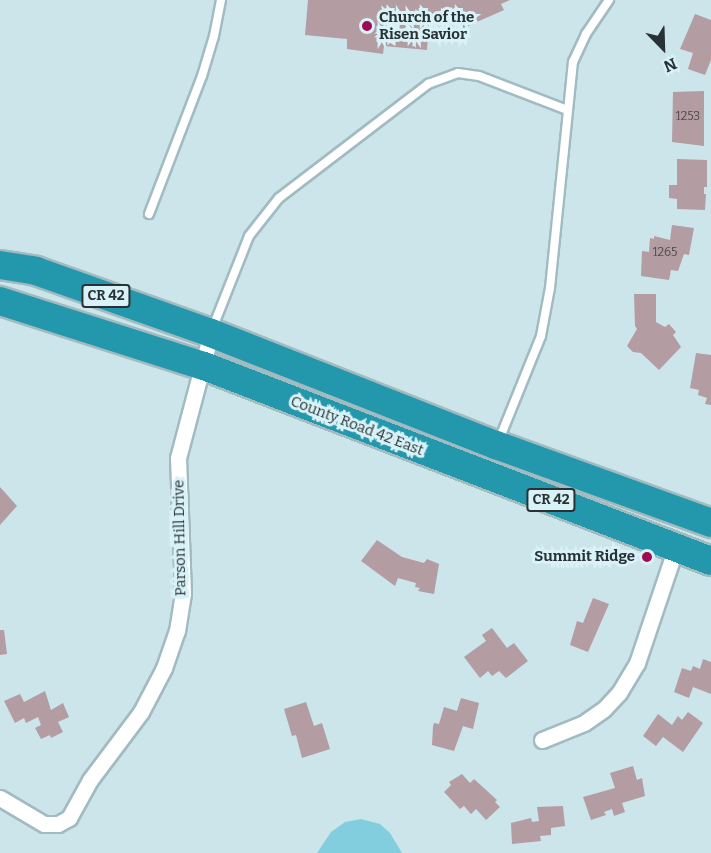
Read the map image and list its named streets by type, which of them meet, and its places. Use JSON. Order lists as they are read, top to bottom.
{
  "streets": {
    "highway": ["CR 42", "County Road 42 East"],
    "street": ["Parson Hill Drive"]
  },
  "crossings": [
    ["CR 42", "Parson Hill Drive"],
    ["County Road 42 East", "Parson Hill Drive"]
  ],
  "places": ["Church of the Risen Savior", "Summit Ridge"],
  "house_numbers": ["1253", "1265"],
  "north": "bottom right"
}
